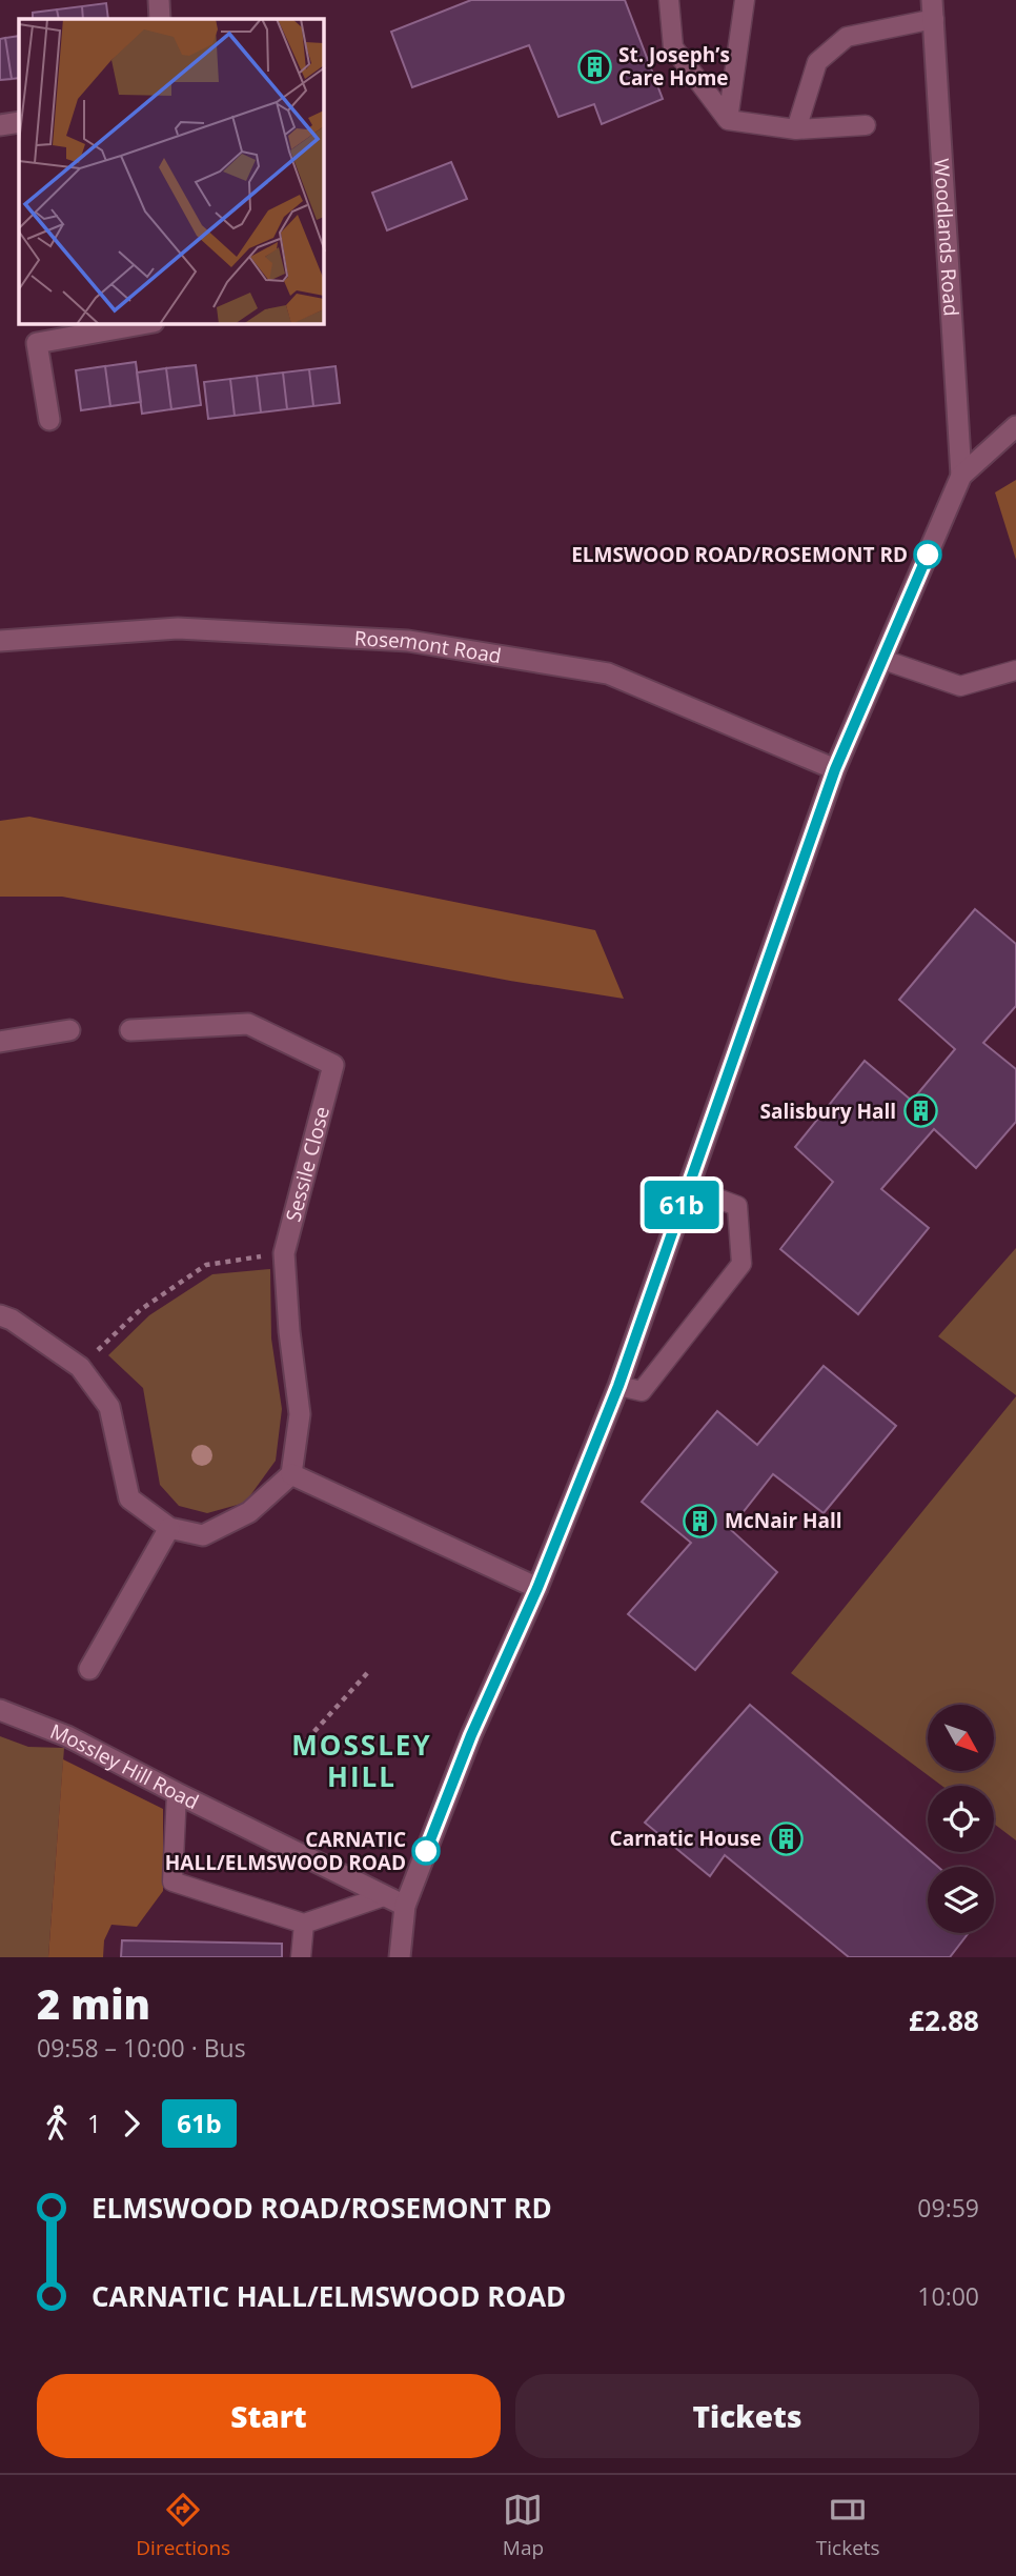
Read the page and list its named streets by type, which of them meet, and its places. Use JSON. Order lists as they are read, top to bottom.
{
  "streets": {
    "street": [
      "Woodlands Road",
      "Rosemont Road",
      "Sessile Close",
      "Mossley Hill Road"
    ]
  },
  "districts": ["MOSSLEY HILL"],
  "places": {
    "building": [
      "St. Joseph’s Care Home",
      "Salisbury Hall",
      "McNair Hall",
      "Carnatic House"
    ],
    "other": ["ELMSWOOD ROAD/ROSEMONT RD", "CARNATIC HALL/ELMSWOOD ROAD"]
  },
  "lines": ["bus line 61b"],
  "north": "bottom right",
  "page": {
    "on_map": "61b",
    "heading": ["2 min", "09:58 – 10:00 · Bus", "£2.88"],
    "legs": ["1", "61b"],
    "list": [
      {
        "name": "ELMSWOOD ROAD/ROSEMONT RD",
        "value": "09:59"
      },
      {
        "name": "CARNATIC HALL/ELMSWOOD ROAD",
        "value": "10:00"
      }
    ],
    "buttons": ["Start", "Tickets"],
    "tabs": ["Directions", "Map", "Tickets"]
  }
}
